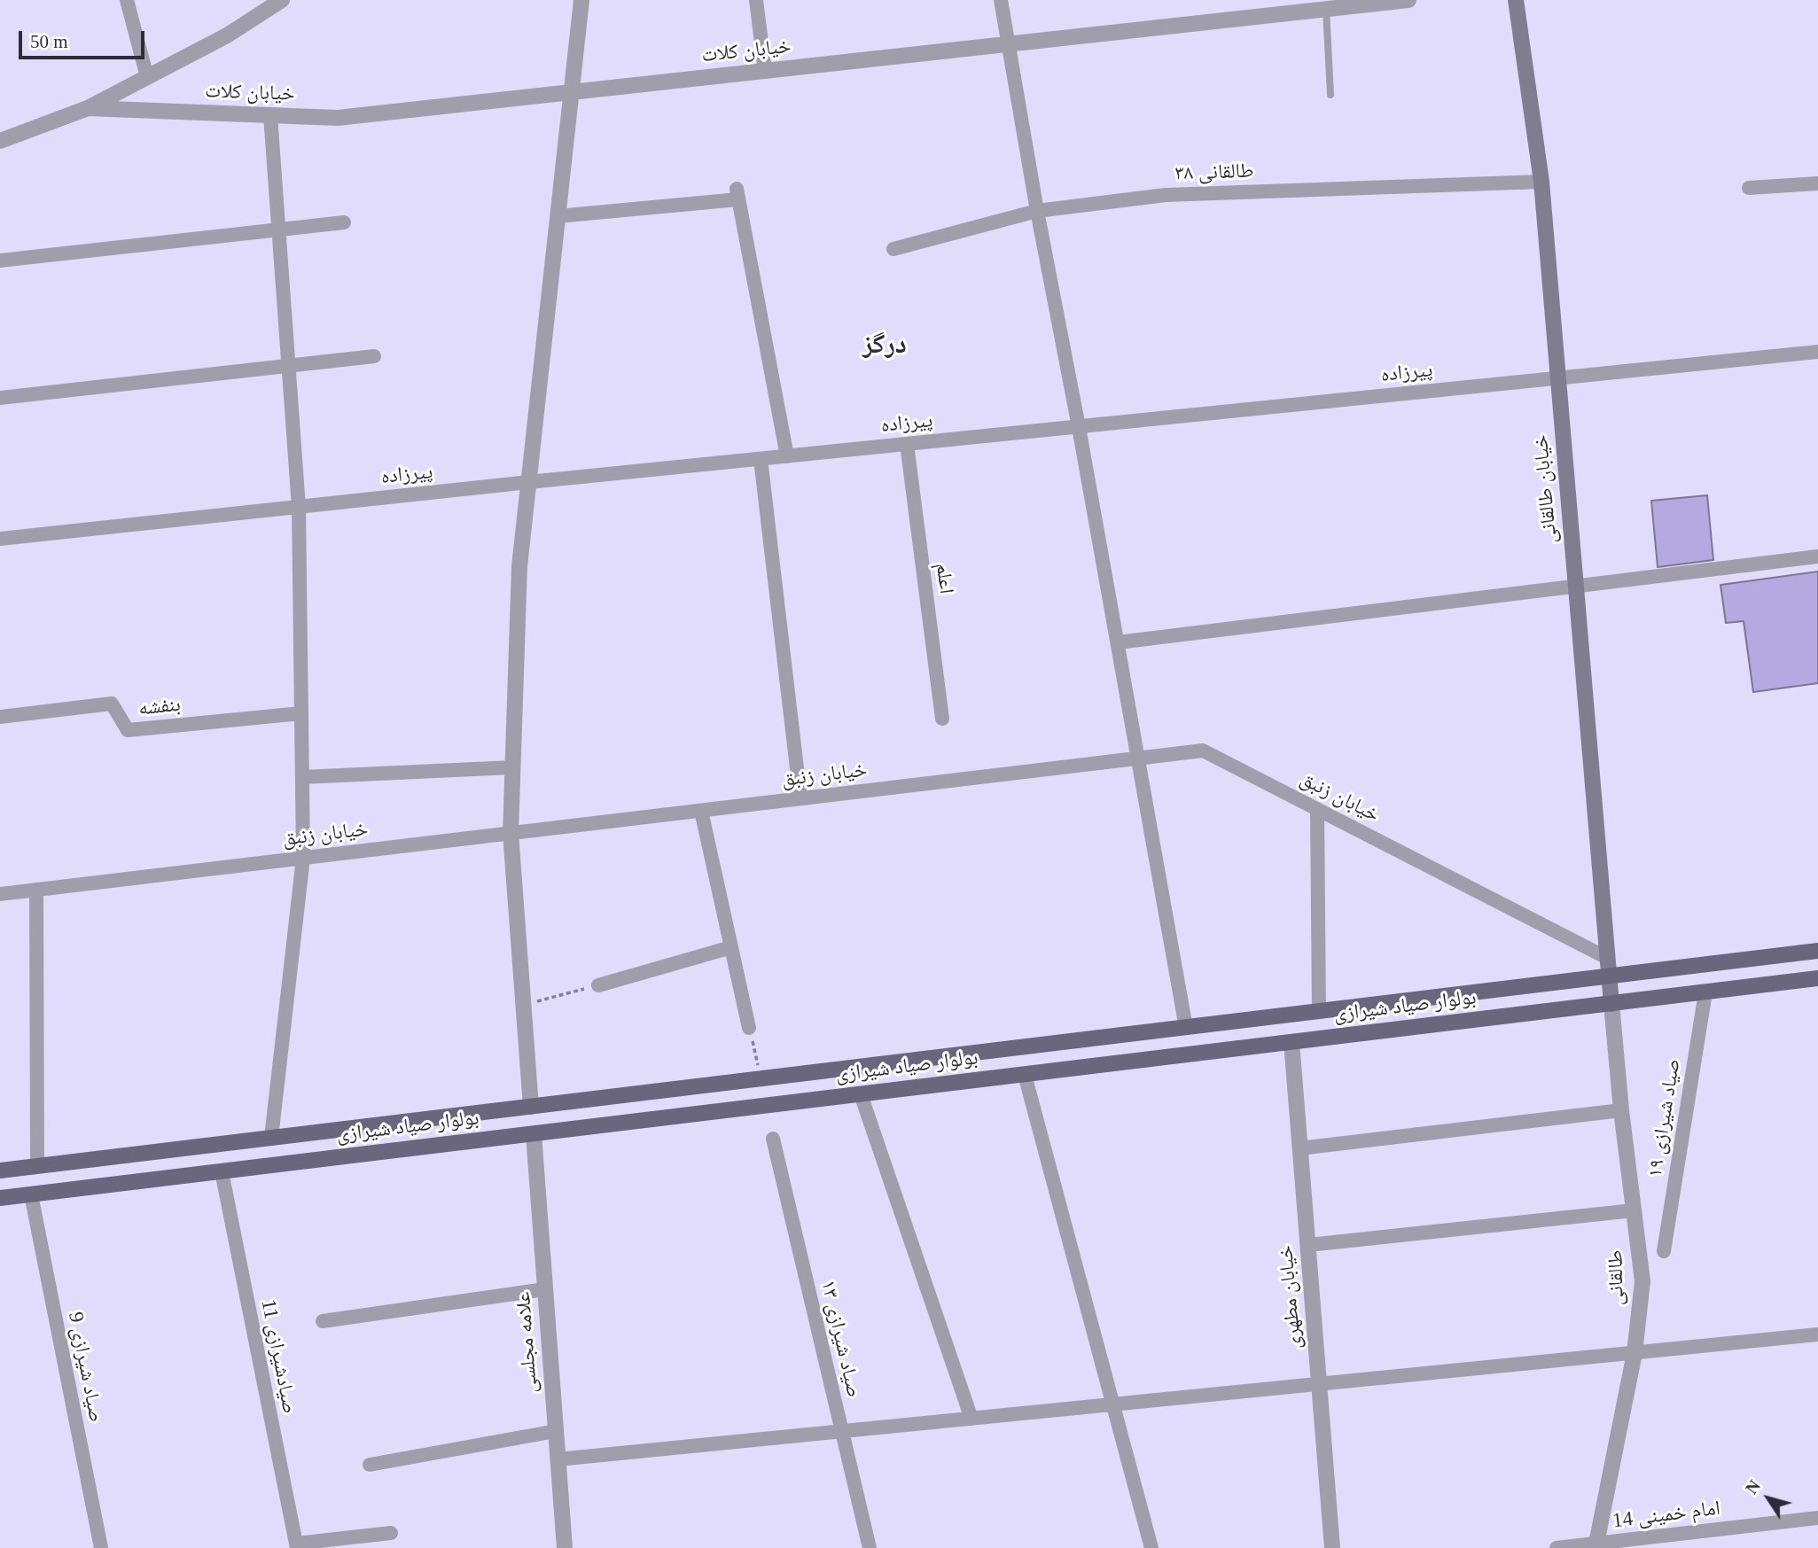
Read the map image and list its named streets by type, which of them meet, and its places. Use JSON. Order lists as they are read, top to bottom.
{
  "streets": {
    "main road": ["خیابان طالقانی", "بولوار صیاد شیرازی"],
    "street": [
      "خیابان کلات",
      "طالقانی ۳۸",
      "پیرزاده",
      "اعلم",
      "بنفشه",
      "خیابان زنبق",
      "صیاد شیرازی ۱۹",
      "طالقانی",
      "خیابان مطهری",
      "صیاد شیرازی ۱۳",
      "علامه مجلسی",
      "صیادشیرازی 11",
      "صیاد شیرازی 9",
      "امام خمینی 14"
    ]
  },
  "crossings": [
    ["طالقانی ۳۸", "خیابان طالقانی"],
    ["پیرزاده", "خیابان طالقانی"],
    ["پیرزاده", "اعلم"],
    ["خیابان طالقانی", "خیابان زنبق"],
    ["خیابان طالقانی", "بولوار صیاد شیرازی"],
    ["خیابان طالقانی", "طالقانی"],
    ["بولوار صیاد شیرازی", "صیاد شیرازی ۱۹"],
    ["بولوار صیاد شیرازی", "طالقانی"],
    ["بولوار صیاد شیرازی", "خیابان مطهری"],
    ["بولوار صیاد شیرازی", "علامه مجلسی"],
    ["بولوار صیاد شیرازی", "صیادشیرازی 11"],
    ["بولوار صیاد شیرازی", "صیاد شیرازی 9"],
    ["طالقانی", "امام خمینی 14"]
  ],
  "districts": ["درگز"],
  "scale_bar": "50 m",
  "north": "top left"
}
